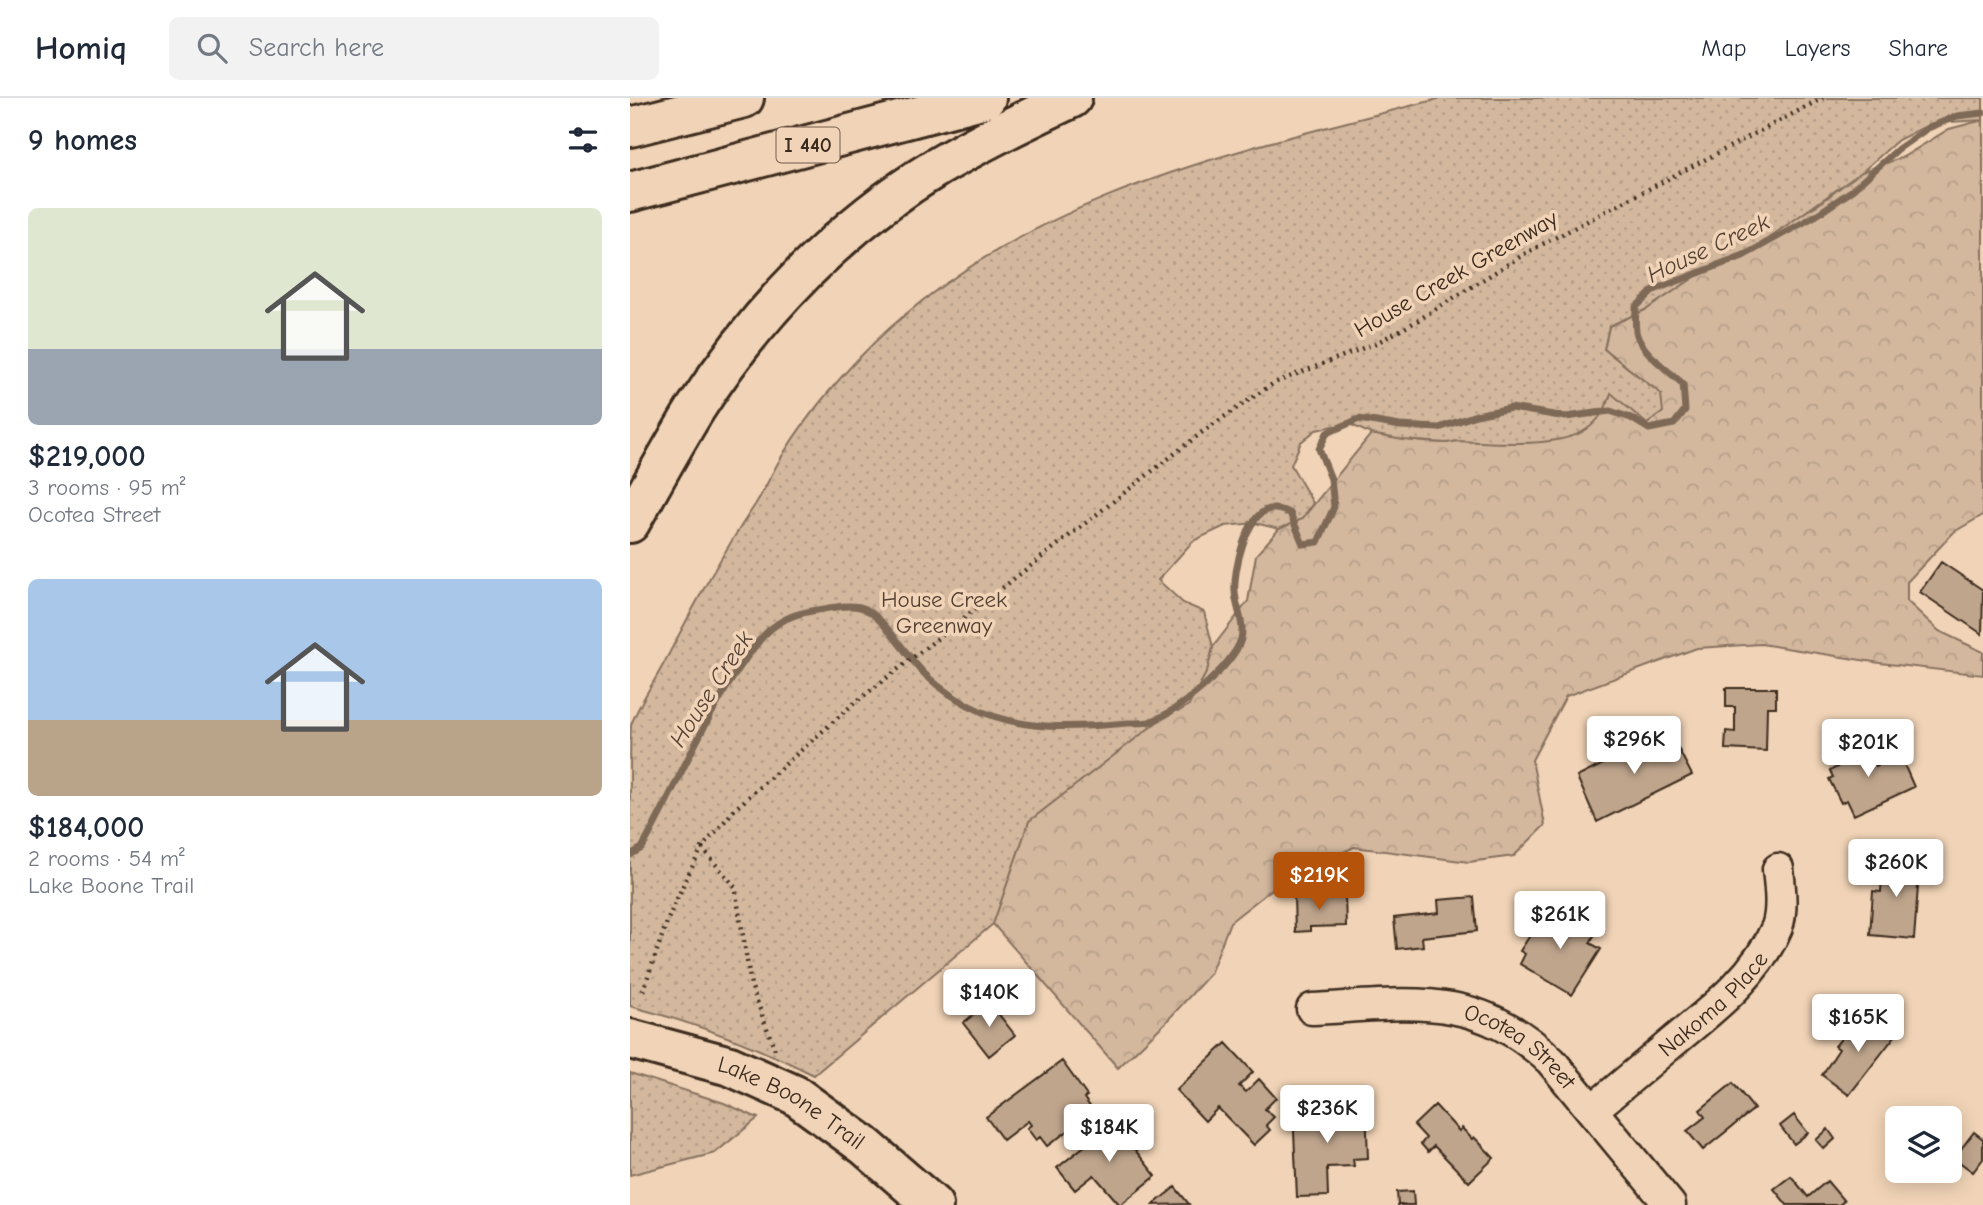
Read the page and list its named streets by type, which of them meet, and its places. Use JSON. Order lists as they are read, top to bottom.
{
  "streets": {
    "main road": ["I 440", "Lake Boone Trail"],
    "street": ["Nakoma Place", "Ocotea Street"],
    "path": ["House Creek Greenway"]
  },
  "crossings": [
    ["Nakoma Place", "Ocotea Street"]
  ],
  "water": ["House Creek"],
  "parks": ["House Creek Greenway"],
  "page": {
    "header": "Homiq",
    "search": "Search here",
    "nav": ["Map", "Layers", "Share"],
    "heading": "9 homes",
    "list": [
      {
        "name": "$219,000",
        "note": "3 rooms · 95 m² · Ocotea Street"
      },
      {
        "name": "$184,000",
        "note": "2 rooms · 54 m² · Lake Boone Trail"
      }
    ],
    "price": [
      "$296K",
      "$201K",
      "$260K",
      "$219K",
      "$261K",
      "$140K",
      "$165K",
      "$236K",
      "$184K"
    ]
  }
}
